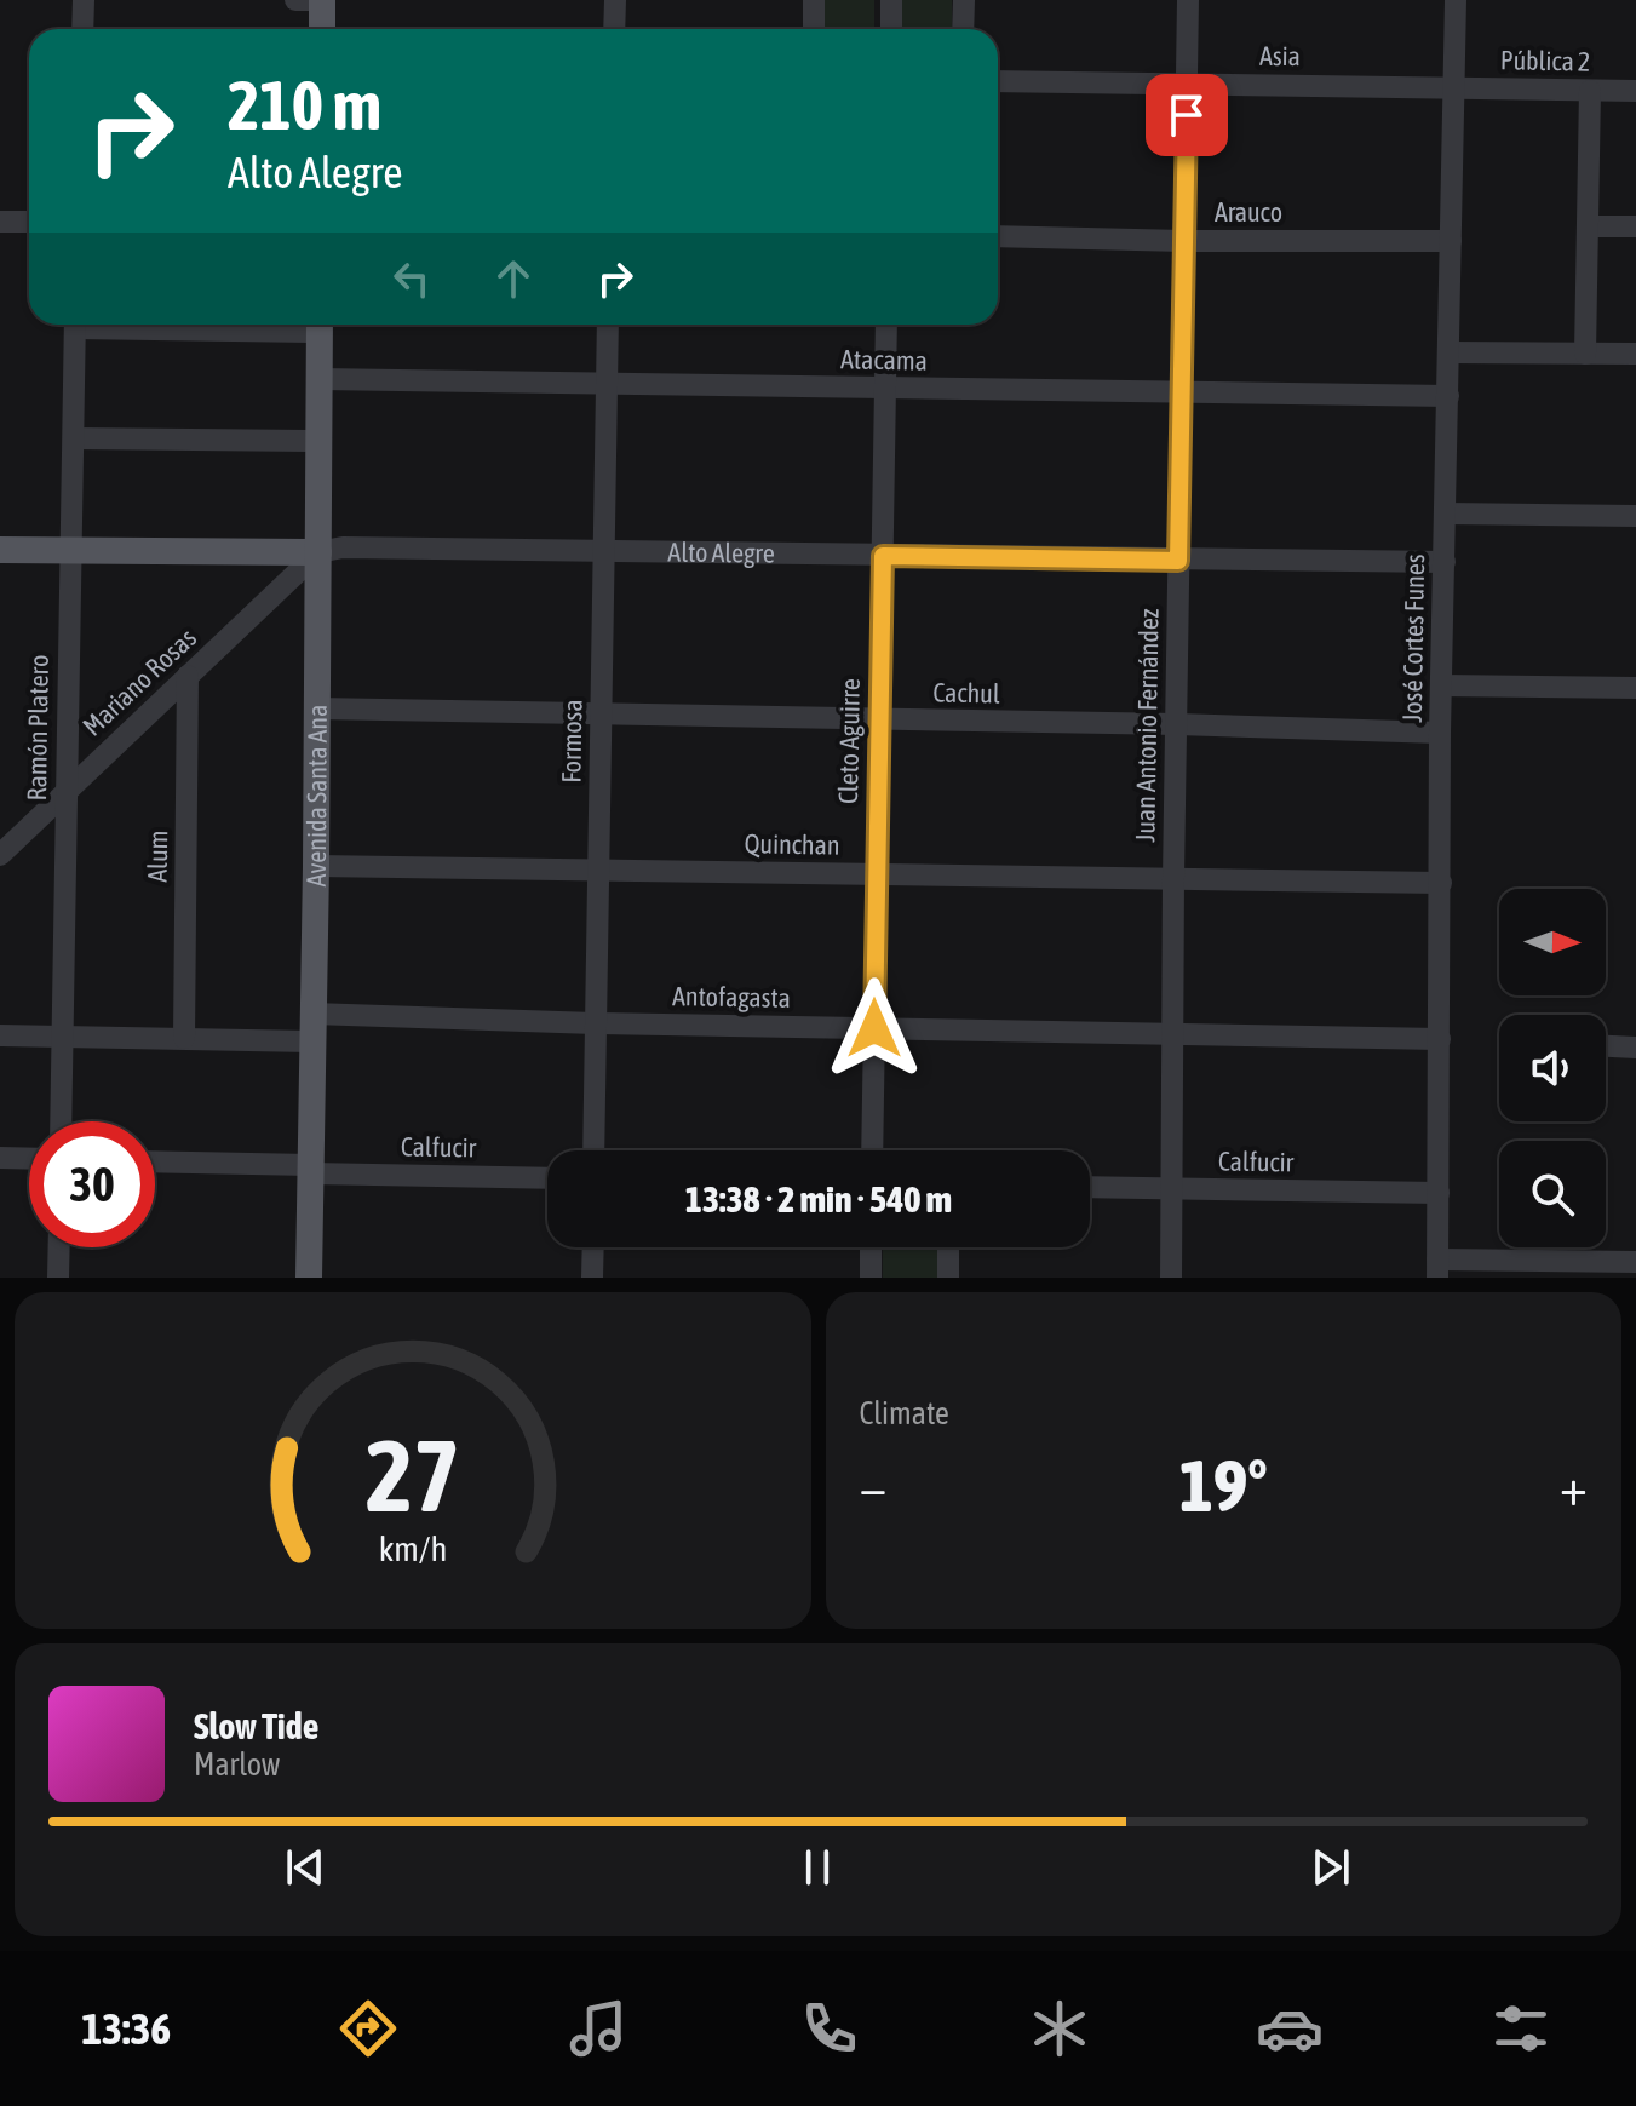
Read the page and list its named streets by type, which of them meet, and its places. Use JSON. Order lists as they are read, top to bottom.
{
  "streets": {
    "main road": ["Alto Alegre", "Avenida Santa Ana"],
    "street": [
      "Asia",
      "Pública 2",
      "Arauco",
      "Atacama",
      "José Cortes Funes",
      "Mariano Rosas",
      "Cachul",
      "Juan Antonio Fernández",
      "Ramón Platero",
      "Formosa",
      "Cleto Aguirre",
      "Quinchan",
      "Alum",
      "Antofagasta",
      "Calfucir"
    ]
  },
  "crossings": [
    ["Asia", "Pública 2"],
    ["Asia", "José Cortes Funes"],
    ["Asia", "Juan Antonio Fernández"],
    ["Pública 2", "José Cortes Funes"],
    ["Arauco", "José Cortes Funes"],
    ["Arauco", "Juan Antonio Fernández"],
    ["Atacama", "José Cortes Funes"],
    ["Atacama", "Juan Antonio Fernández"],
    ["Atacama", "Formosa"],
    ["Atacama", "Cleto Aguirre"],
    ["Atacama", "Avenida Santa Ana"],
    ["Alto Alegre", "José Cortes Funes"],
    ["Alto Alegre", "Mariano Rosas"],
    ["Alto Alegre", "Juan Antonio Fernández"],
    ["Alto Alegre", "Ramón Platero"],
    ["Alto Alegre", "Formosa"],
    ["Alto Alegre", "Cleto Aguirre"],
    ["Alto Alegre", "Avenida Santa Ana"],
    ["José Cortes Funes", "Cachul"],
    ["José Cortes Funes", "Quinchan"],
    ["José Cortes Funes", "Antofagasta"],
    ["José Cortes Funes", "Calfucir"],
    ["Mariano Rosas", "Ramón Platero"],
    ["Mariano Rosas", "Avenida Santa Ana"],
    ["Mariano Rosas", "Alum"],
    ["Cachul", "Juan Antonio Fernández"],
    ["Cachul", "Formosa"],
    ["Cachul", "Cleto Aguirre"],
    ["Cachul", "Avenida Santa Ana"],
    ["Juan Antonio Fernández", "Quinchan"],
    ["Juan Antonio Fernández", "Antofagasta"],
    ["Juan Antonio Fernández", "Calfucir"],
    ["Formosa", "Quinchan"],
    ["Formosa", "Antofagasta"],
    ["Cleto Aguirre", "Quinchan"],
    ["Cleto Aguirre", "Antofagasta"],
    ["Avenida Santa Ana", "Quinchan"],
    ["Avenida Santa Ana", "Antofagasta"],
    ["Avenida Santa Ana", "Calfucir"]
  ],
  "north": "right",
  "page": {
    "turn": ["210 m", "Alto Alegre"],
    "limit": "30",
    "trip": "13:38 · 2 min · 540 m",
    "tile": "Climate",
    "heat": ["−", "19°", "+"],
    "song": ["Slow Tide", "Marlow"],
    "tabs": "13:36",
    "gauge": ["27", "km/h"]
  }
}
